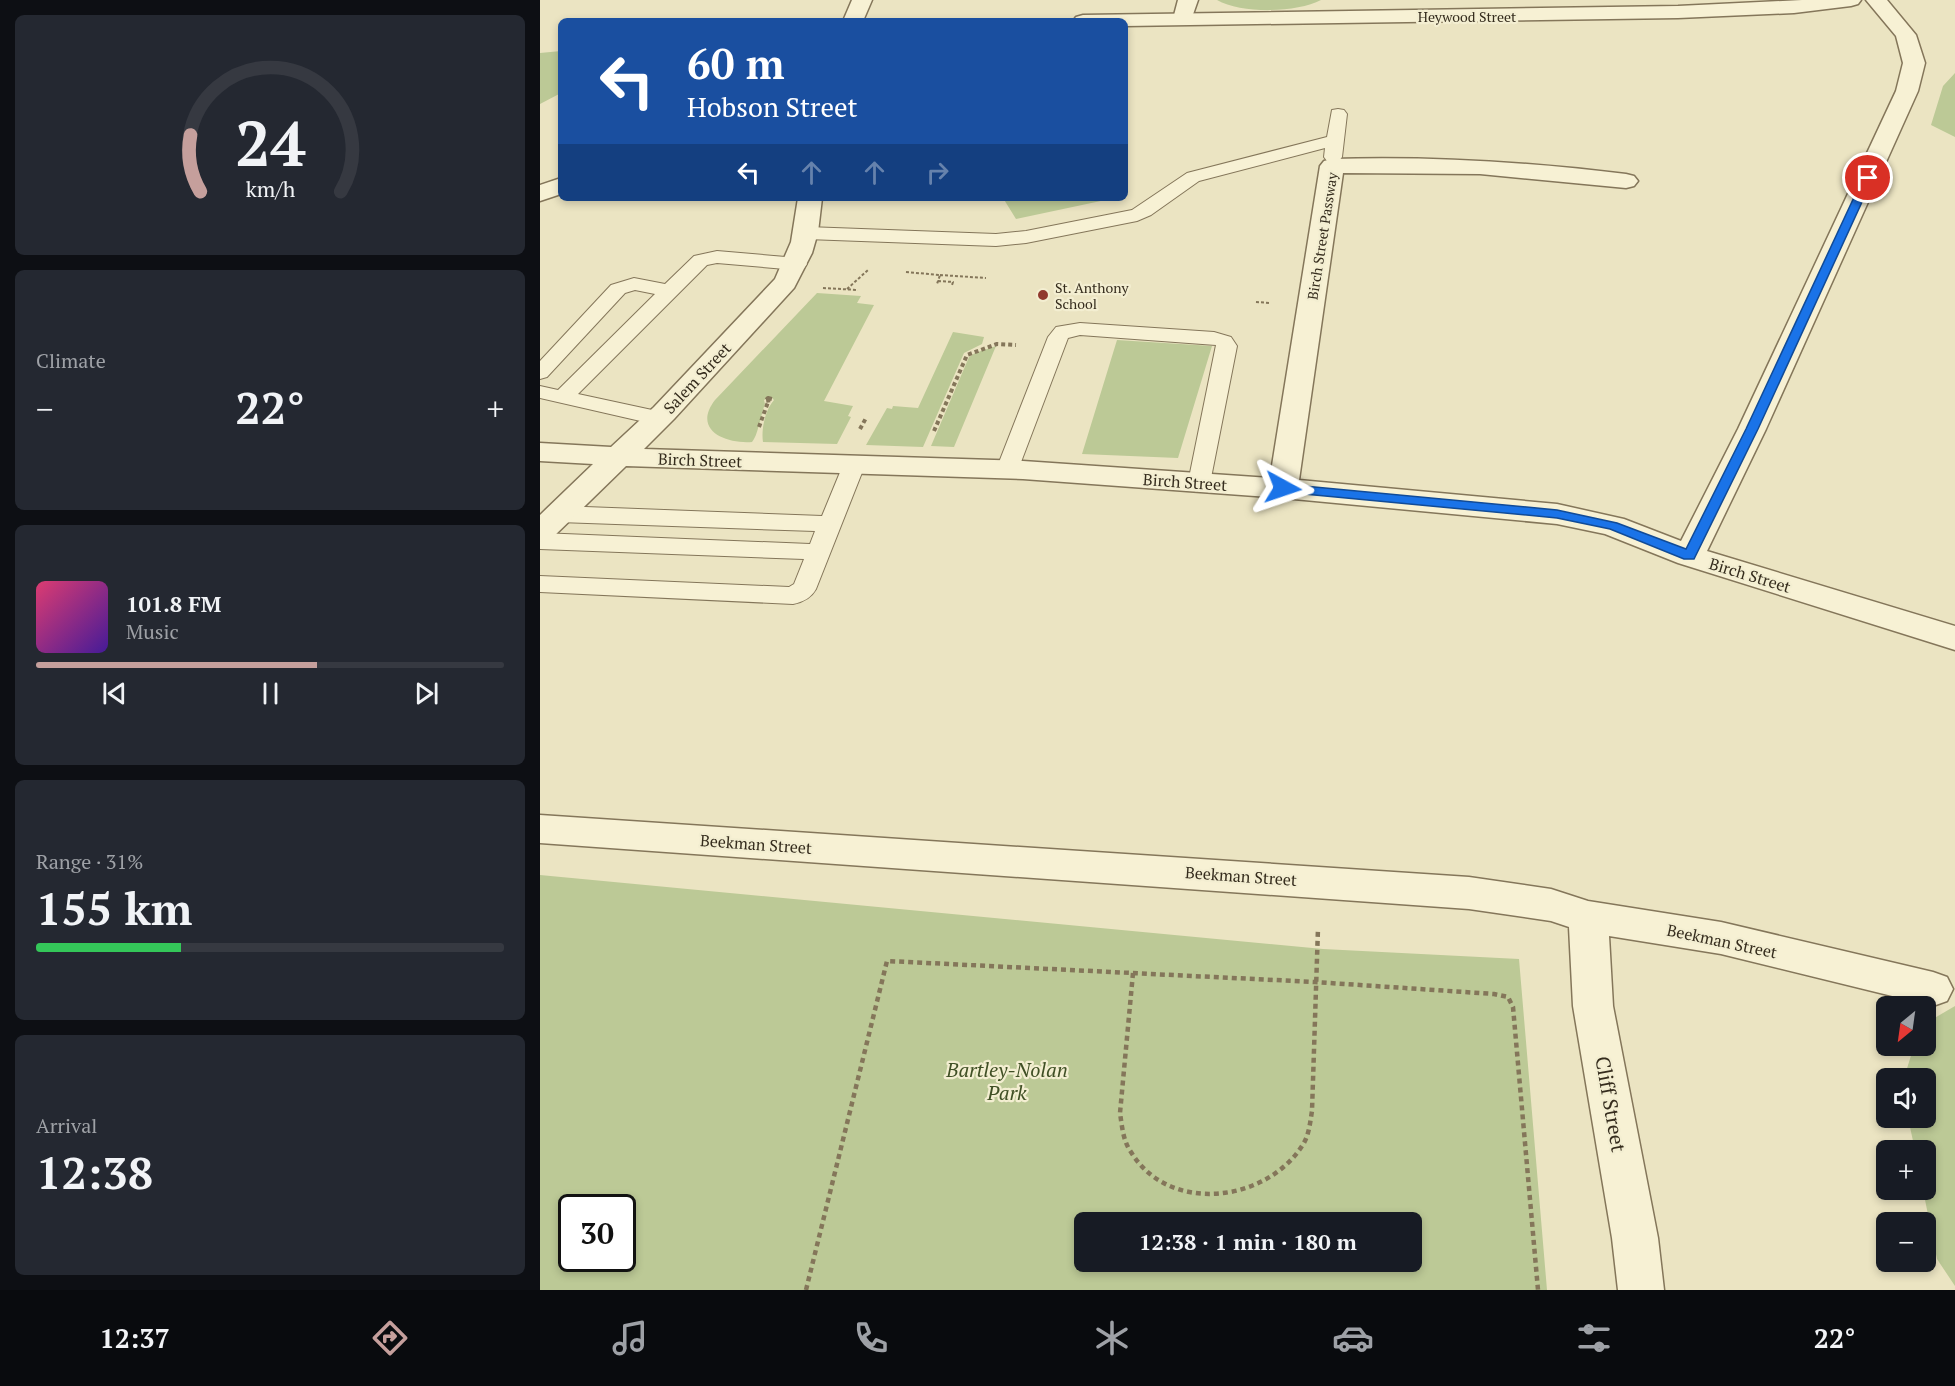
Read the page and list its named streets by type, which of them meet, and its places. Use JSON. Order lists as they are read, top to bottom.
{
  "streets": {
    "street": [
      "Heywood Street",
      "Birch Street Passway",
      "Salem Street",
      "Birch Street",
      "Beekman Street",
      "Cliff Street"
    ]
  },
  "crossings": [
    ["Birch Street Passway", "Birch Street"],
    ["Salem Street", "Birch Street"],
    ["Beekman Street", "Cliff Street"]
  ],
  "parks": ["Bartley-Nolan Park"],
  "places": ["St. Anthony School"],
  "north": "bottom left",
  "page": {
    "turn": ["60 m", "Hobson Street"],
    "tile": [
      "Climate",
      ["Range · 31%", "155 km"],
      ["Arrival", "12:38"]
    ],
    "heat": ["−", "22°", "+"],
    "song": ["101.8 FM", "Music"],
    "map_buttons": ["+", "−"],
    "limit": "30",
    "trip": "12:38 · 1 min · 180 m",
    "tabs": ["12:37", "22°"],
    "gauge": ["24", "km/h"]
  }
}
